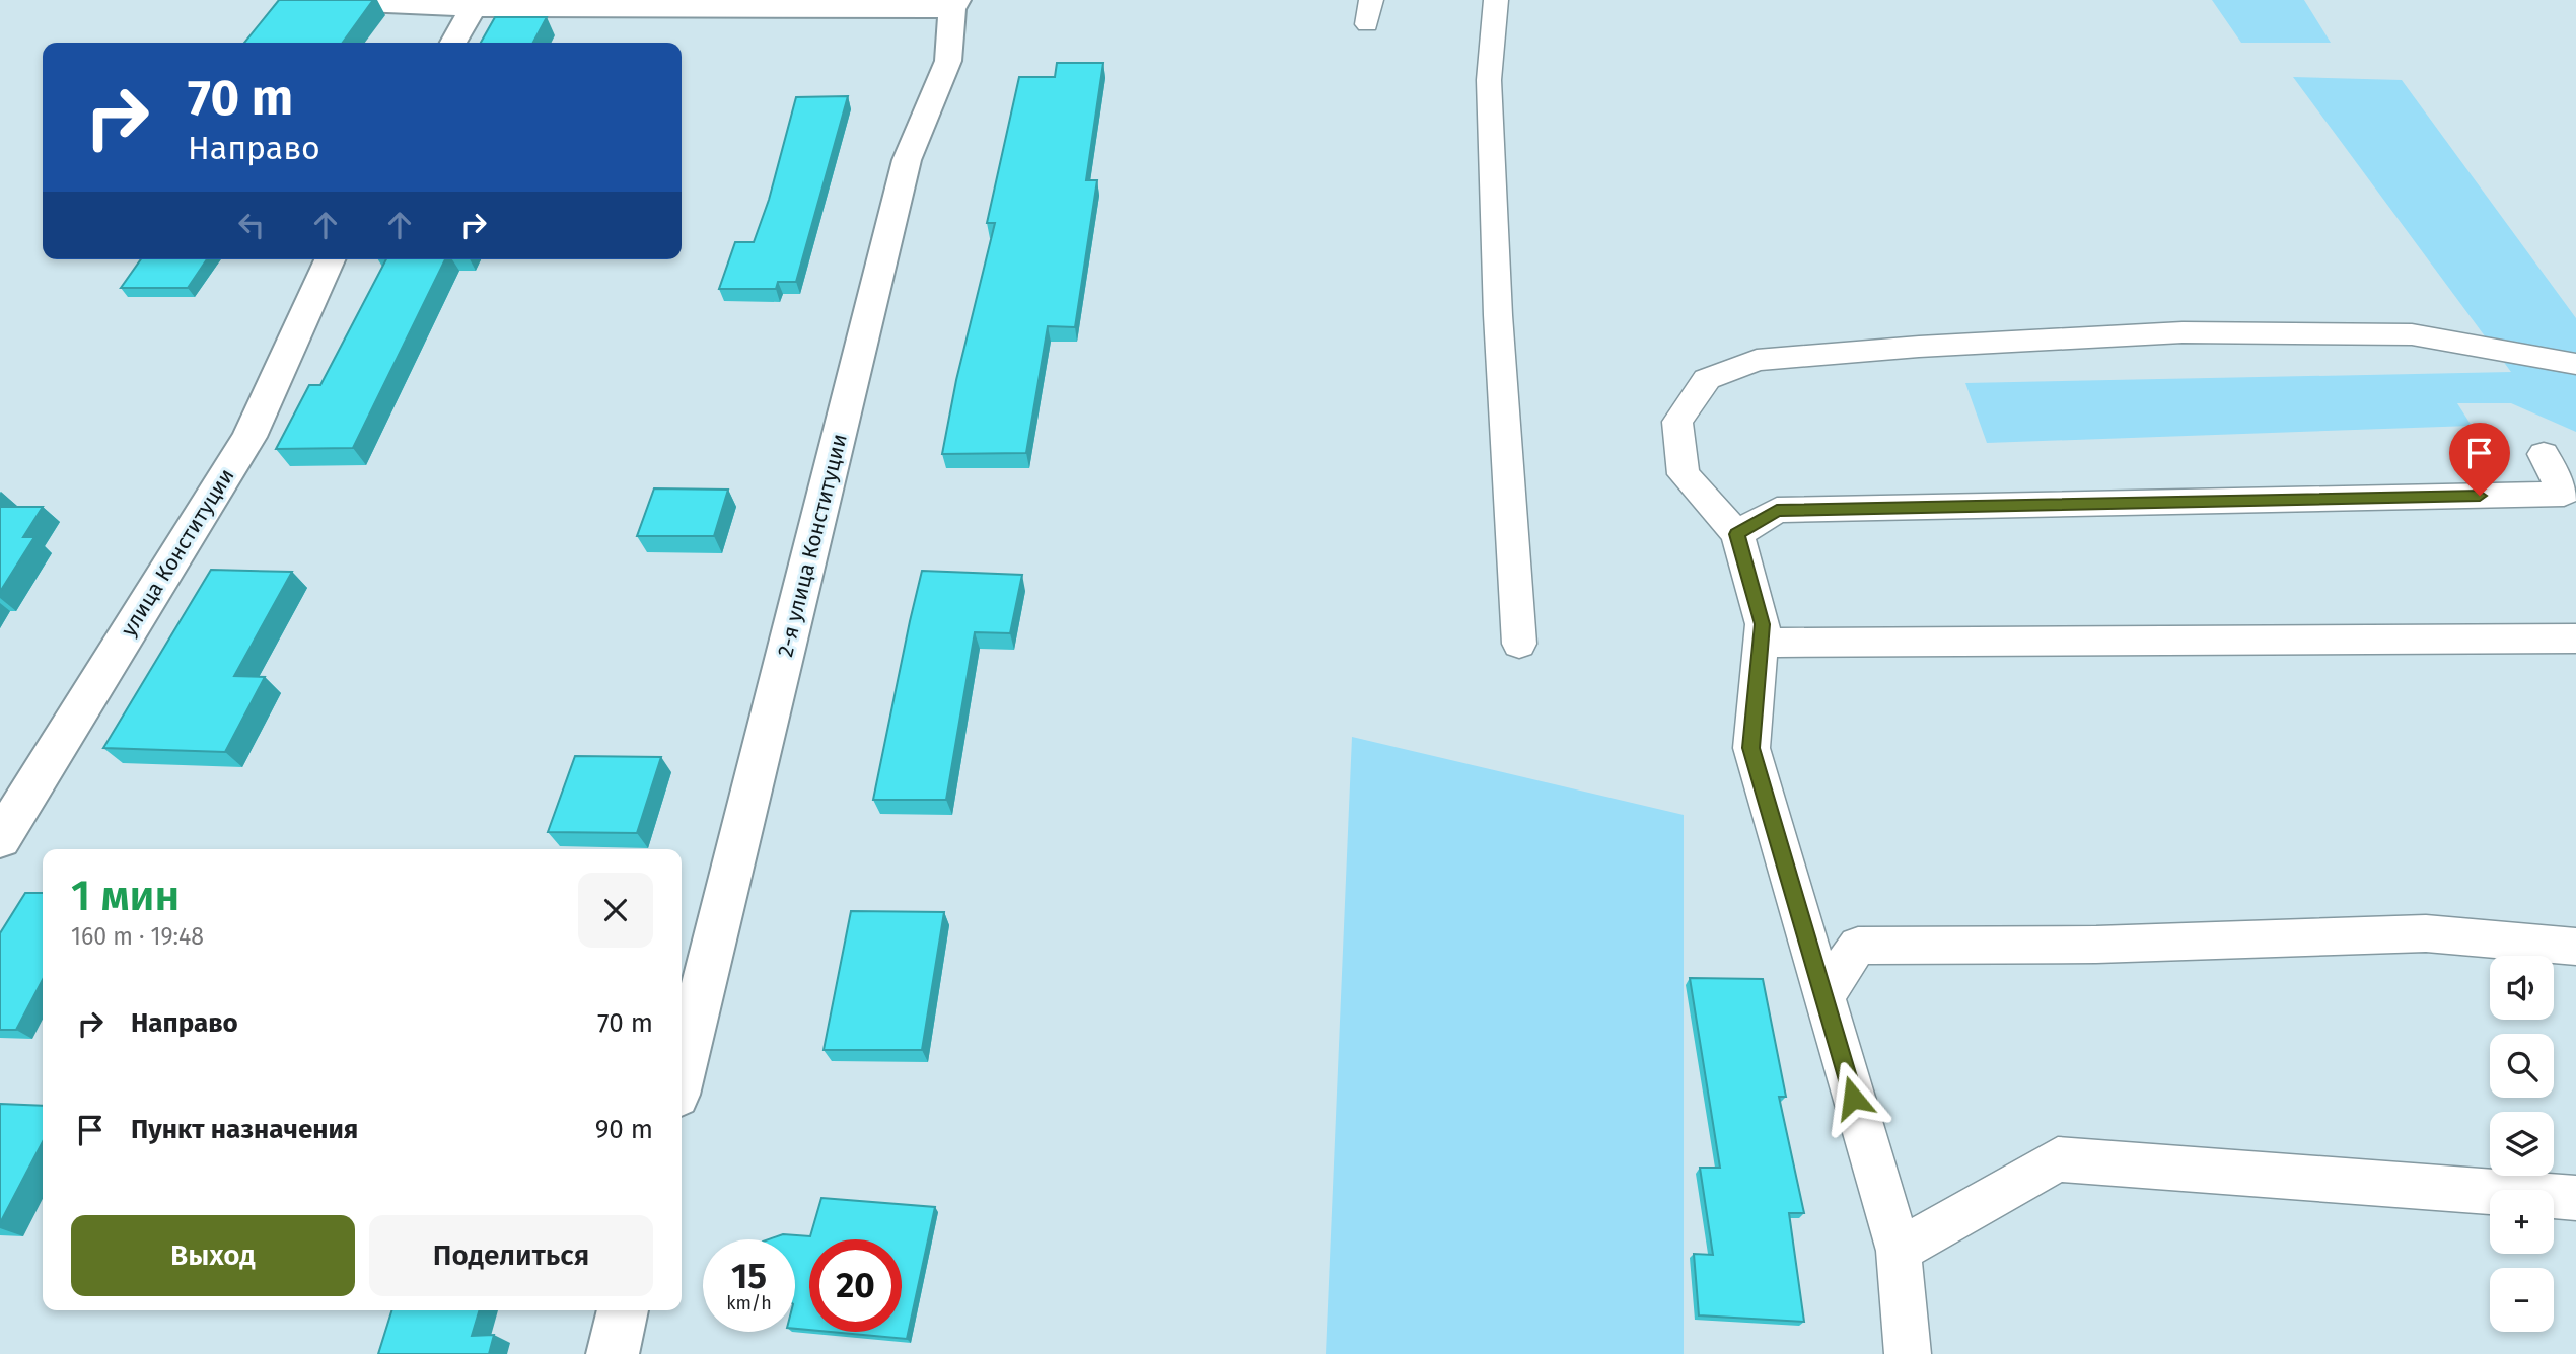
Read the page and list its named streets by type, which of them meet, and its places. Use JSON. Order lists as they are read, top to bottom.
{
  "streets": {
    "street": ["2-я улица Конституции", "улица Конституции"]
  },
  "page": {
    "turn": ["70 m", "Направо"],
    "heading": ["1 мин", "160 m · 19:48"],
    "map_buttons": ["+", "−"],
    "list": [
      {
        "name": "Направо",
        "value": "70 m"
      },
      {
        "name": "Пункт назначения",
        "value": "90 m"
      }
    ],
    "buttons": ["Выход", "Поделиться"],
    "speed": "15 km/h",
    "limit": "20"
  }
}
